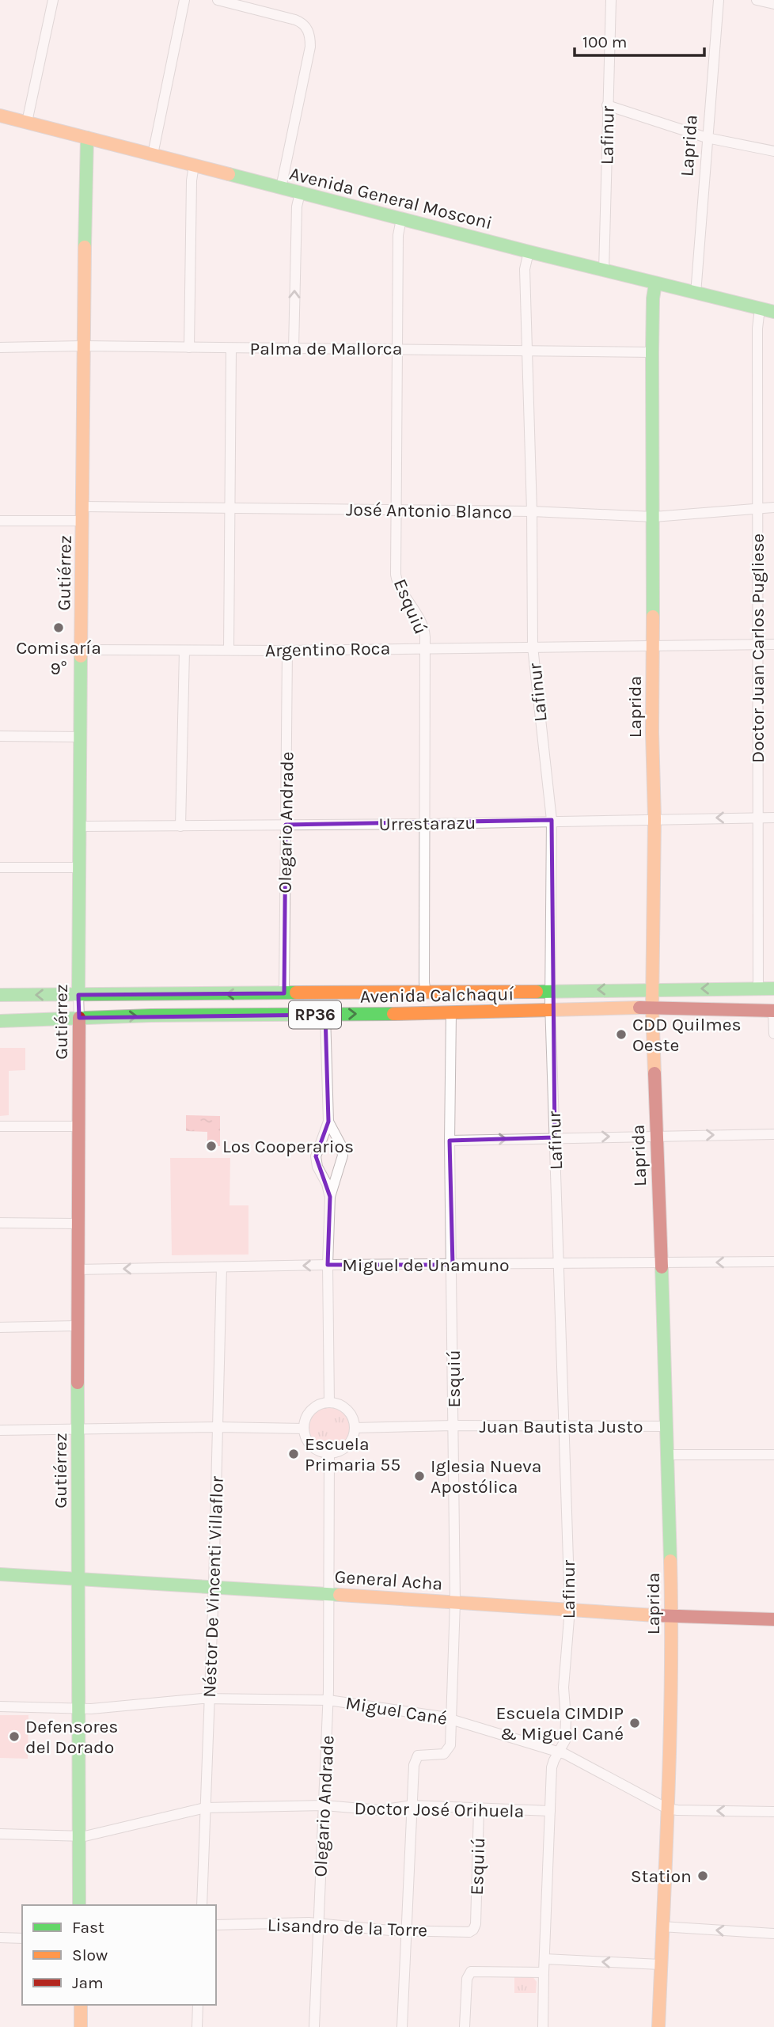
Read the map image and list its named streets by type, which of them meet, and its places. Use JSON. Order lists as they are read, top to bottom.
{
  "streets": {
    "street": [
      "Lafinur",
      "Laprida",
      "Avenida General Mosconi",
      "Palma de Mallorca",
      "José Antonio Blanco",
      "Gutiérrez",
      "Esquiú",
      "Doctor Juan Carlos Pugliese",
      "Argentino Roca",
      "Olegario Andrade",
      "Urrestarazu",
      "Avenida Calchaquí",
      "RP36",
      "Miguel de Unamuno",
      "Juan Bautista Justo",
      "General Acha",
      "Néstor De Vincenti Villaflor",
      "Miguel Cané",
      "Doctor José Orihuela",
      "Lisandro de la Torre"
    ]
  },
  "crossings": [
    ["Lafinur", "Avenida General Mosconi"],
    ["Lafinur", "Palma de Mallorca"],
    ["Lafinur", "José Antonio Blanco"],
    ["Lafinur", "Argentino Roca"],
    ["Lafinur", "Urrestarazu"],
    ["Lafinur", "Avenida Calchaquí"],
    ["Lafinur", "Miguel de Unamuno"],
    ["Lafinur", "Juan Bautista Justo"],
    ["Lafinur", "General Acha"],
    ["Lafinur", "Miguel Cané"],
    ["Lafinur", "Doctor José Orihuela"],
    ["Laprida", "Avenida General Mosconi"],
    ["Laprida", "Palma de Mallorca"],
    ["Laprida", "José Antonio Blanco"],
    ["Laprida", "Argentino Roca"],
    ["Laprida", "Urrestarazu"],
    ["Laprida", "Avenida Calchaquí"],
    ["Laprida", "Miguel de Unamuno"],
    ["Laprida", "Juan Bautista Justo"],
    ["Laprida", "General Acha"],
    ["Laprida", "Miguel Cané"],
    ["Avenida General Mosconi", "Gutiérrez"],
    ["Avenida General Mosconi", "Esquiú"],
    ["Avenida General Mosconi", "Doctor Juan Carlos Pugliese"],
    ["Palma de Mallorca", "Gutiérrez"],
    ["Palma de Mallorca", "Esquiú"],
    ["José Antonio Blanco", "Gutiérrez"],
    ["José Antonio Blanco", "Esquiú"],
    ["José Antonio Blanco", "Doctor Juan Carlos Pugliese"],
    ["Gutiérrez", "Argentino Roca"],
    ["Gutiérrez", "Urrestarazu"],
    ["Gutiérrez", "Avenida Calchaquí"],
    ["Gutiérrez", "Miguel de Unamuno"],
    ["Gutiérrez", "General Acha"],
    ["Gutiérrez", "Miguel Cané"],
    ["Gutiérrez", "Doctor José Orihuela"],
    ["Esquiú", "Argentino Roca"],
    ["Esquiú", "Urrestarazu"],
    ["Esquiú", "Avenida Calchaquí"],
    ["Esquiú", "Miguel de Unamuno"],
    ["Esquiú", "Juan Bautista Justo"],
    ["Esquiú", "General Acha"],
    ["Esquiú", "Miguel Cané"],
    ["Esquiú", "Doctor José Orihuela"],
    ["Esquiú", "Lisandro de la Torre"],
    ["Doctor Juan Carlos Pugliese", "Argentino Roca"],
    ["Doctor Juan Carlos Pugliese", "Urrestarazu"],
    ["Doctor Juan Carlos Pugliese", "Avenida Calchaquí"],
    ["Argentino Roca", "Olegario Andrade"],
    ["Olegario Andrade", "Urrestarazu"],
    ["Olegario Andrade", "Avenida Calchaquí"],
    ["Olegario Andrade", "Juan Bautista Justo"],
    ["Olegario Andrade", "General Acha"],
    ["Olegario Andrade", "Miguel Cané"],
    ["Olegario Andrade", "Doctor José Orihuela"],
    ["Olegario Andrade", "Lisandro de la Torre"],
    ["Miguel de Unamuno", "Néstor De Vincenti Villaflor"],
    ["General Acha", "Néstor De Vincenti Villaflor"],
    ["Néstor De Vincenti Villaflor", "Miguel Cané"],
    ["Néstor De Vincenti Villaflor", "Doctor José Orihuela"]
  ],
  "one_way": ["Miguel de Unamuno"],
  "places": [
    "Comisaría 9°",
    "CDD Quilmes Oeste",
    "Los Cooperarios",
    "Escuela Primaria 55",
    "Iglesia Nueva Apostólica",
    "Escuela CIMDIP & Miguel Cané",
    "Defensores del Dorado",
    "Station"
  ],
  "legend": ["Fast", "Slow", "Jam"],
  "scale_bar": "100 m"
}
